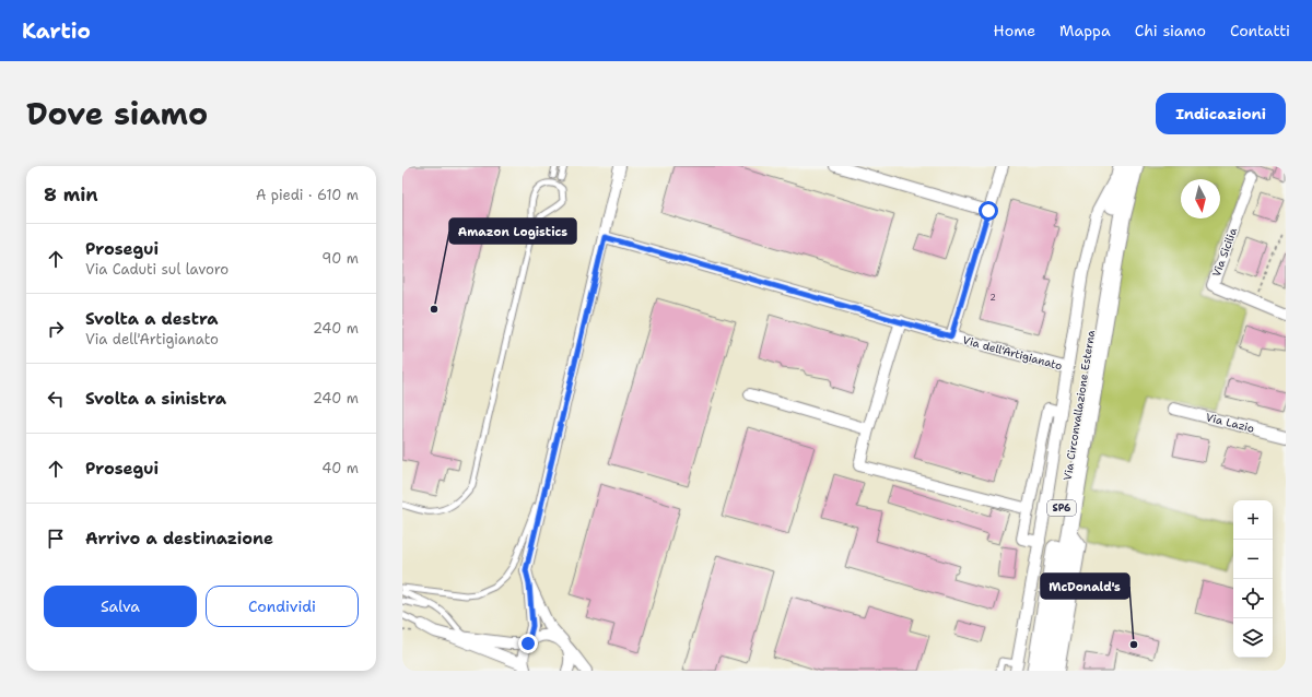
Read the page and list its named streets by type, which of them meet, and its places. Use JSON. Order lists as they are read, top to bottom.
{
  "streets": {
    "main road": ["Via Circonvallazione Esterna", "SP6"],
    "street": ["Via Sicilia", "Via dell'Artigianato", "Via Lazio"]
  },
  "crossings": [
    ["Via dell'Artigianato", "Via Circonvallazione Esterna"]
  ],
  "places": ["Amazon Logistics", "McDonald's"],
  "house_numbers": ["2"],
  "north": "bottom",
  "page": {
    "header": "Kartio",
    "nav": [
      "Home",
      "Mappa",
      "Chi siamo",
      "Contatti"
    ],
    "title": "Dove siamo",
    "buttons": [
      "Indicazioni",
      ["Salva", "Condividi"]
    ],
    "heading": ["8 min", "A piedi · 610 m"],
    "list": [
      ["Prosegui", "Via Caduti sul lavoro", "90 m"],
      ["Svolta a destra", "Via dell'Artigianato", "240 m"],
      ["Svolta a sinistra", "240 m"],
      ["Prosegui", "40 m"],
      "Arrivo a destinazione"
    ],
    "map_buttons": ["+", "−"]
  }
}
